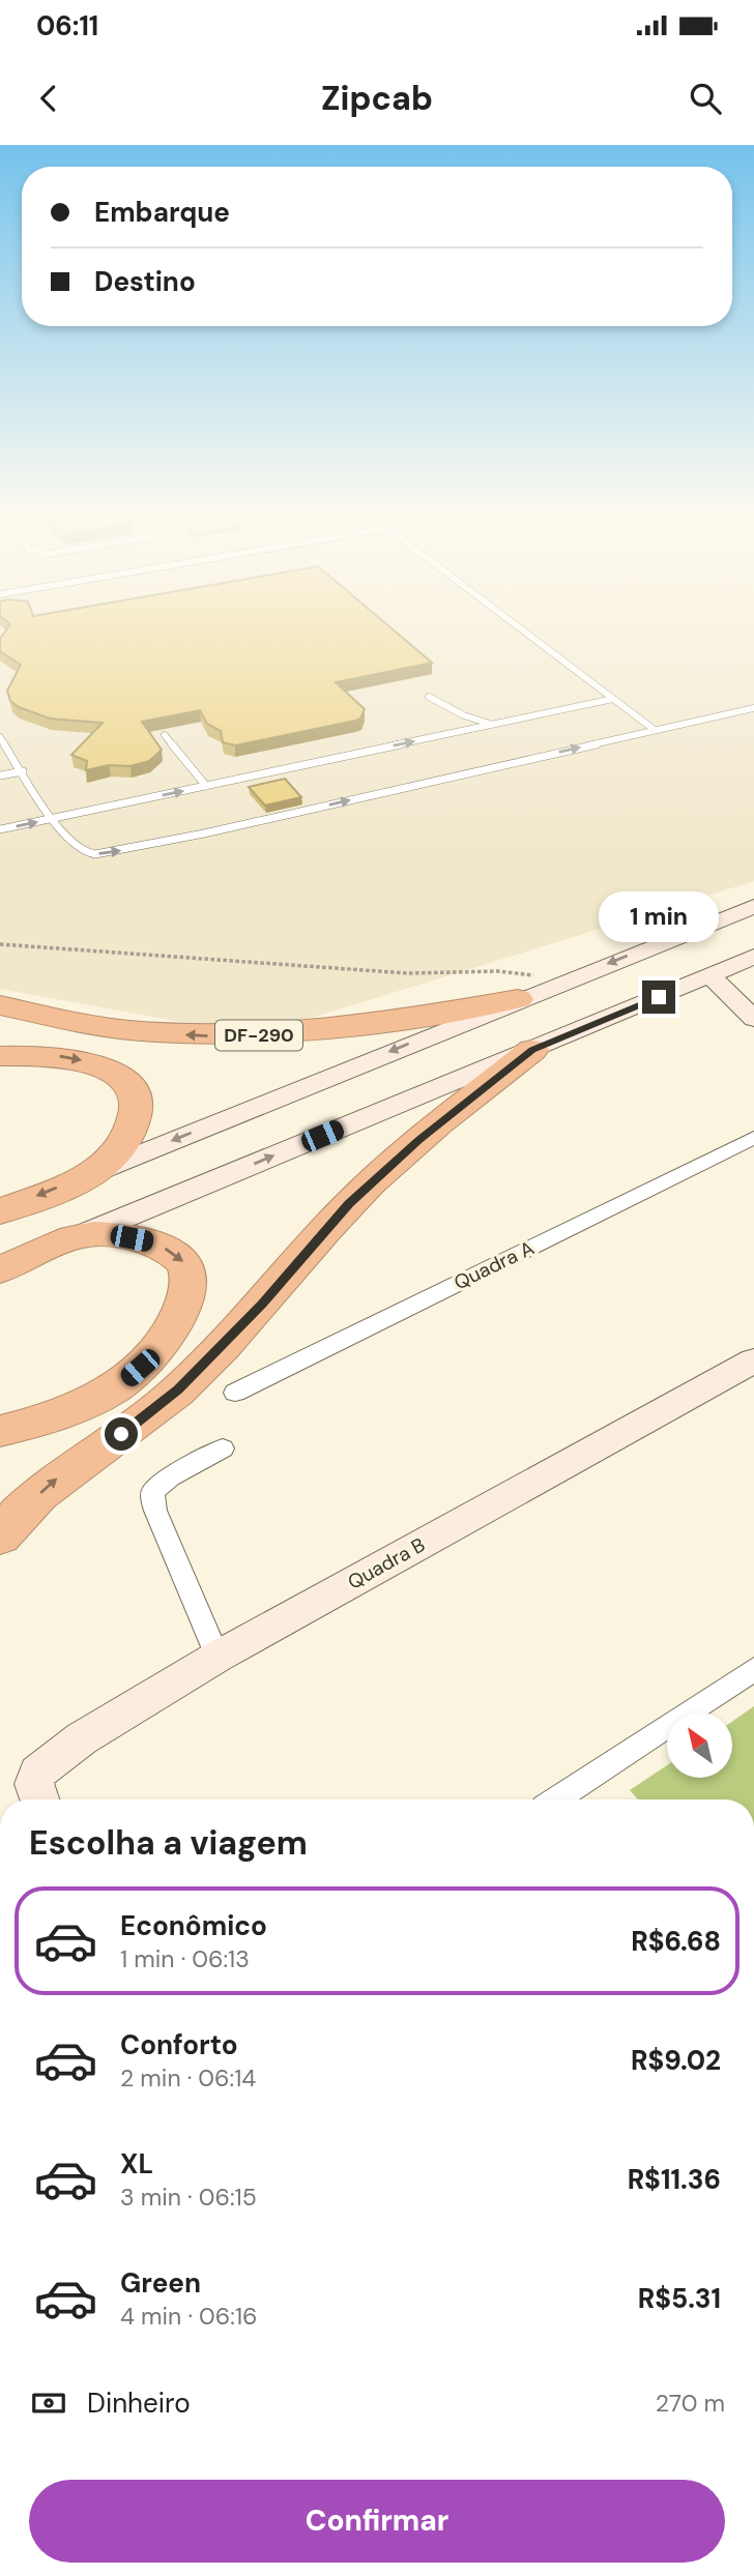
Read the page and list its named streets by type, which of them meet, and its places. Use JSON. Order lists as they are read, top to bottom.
{
  "streets": {
    "highway": ["DF-290"],
    "main road": ["Quadra B"],
    "street": ["Quadra A"]
  },
  "north": "top left",
  "page": {
    "status": "06:11",
    "header": "Zipcab",
    "banner": ["Embarque", "Destino"],
    "bubble": "1 min",
    "heading": "Escolha a viagem",
    "list": [
      {
        "name": "Econômico",
        "note": "1 min · 06:13",
        "value": "R$6.68"
      },
      {
        "name": "Conforto",
        "note": "2 min · 06:14",
        "value": "R$9.02"
      },
      {
        "name": "XL",
        "note": "3 min · 06:15",
        "value": "R$11.36"
      },
      {
        "name": "Green",
        "note": "4 min · 06:16",
        "value": "R$5.31"
      }
    ],
    "pay": ["Dinheiro", "270 m"],
    "buttons": "Confirmar"
  }
}
